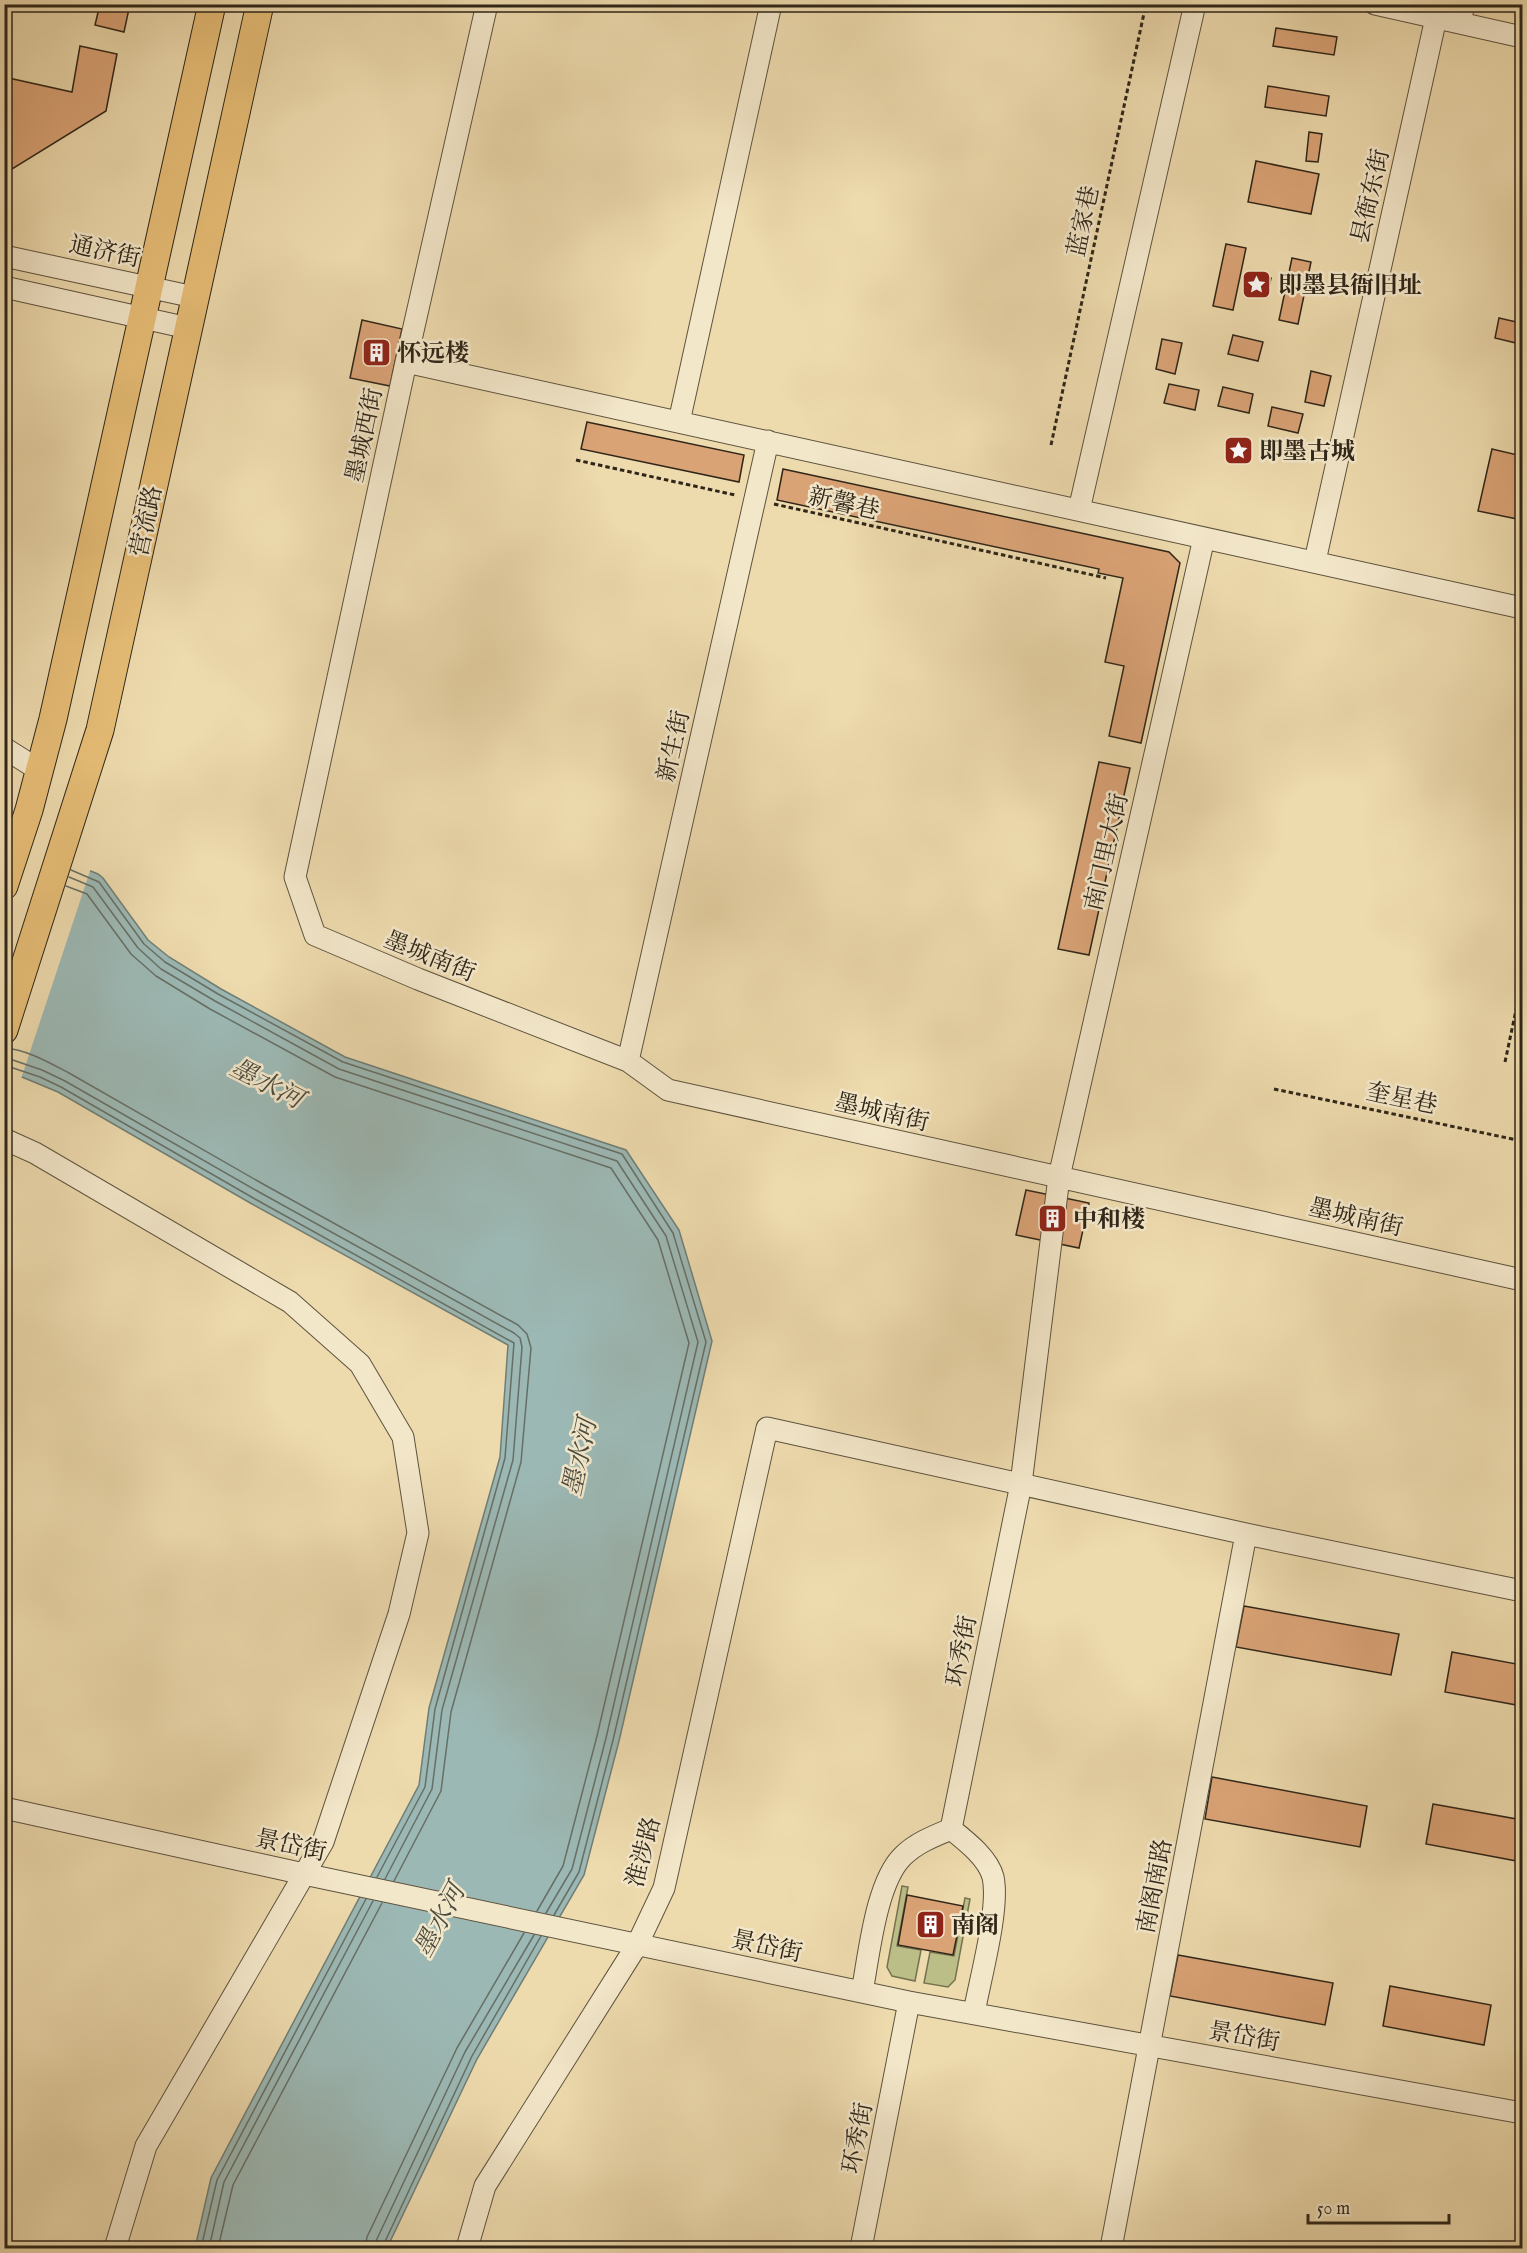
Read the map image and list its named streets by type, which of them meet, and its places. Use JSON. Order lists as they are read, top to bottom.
{
  "streets": {
    "main road": ["营流路"],
    "street": [
      "县衙东街",
      "通济街",
      "墨城西街",
      "新生街",
      "南门里大街",
      "墨城南街",
      "环秀街",
      "景岱街",
      "淮涉路",
      "南阁南路"
    ],
    "path": ["蓝家巷", "新馨巷", "奎星巷"]
  },
  "crossings": [
    ["通济街", "营流路"],
    ["墨城西街", "墨城南街"],
    ["新馨巷", "新生街"],
    ["新生街", "墨城南街"],
    ["南门里大街", "墨城南街"],
    ["南门里大街", "环秀街"],
    ["南门里大街", "淮涉路"],
    ["环秀街", "景岱街"],
    ["环秀街", "淮涉路"],
    ["景岱街", "淮涉路"],
    ["景岱街", "南阁南路"]
  ],
  "water": ["墨水河"],
  "places": {
    "place": ["即墨县衙旧址", "即墨古城"],
    "building": ["怀远楼", "中和楼", "南阁"]
  },
  "scale_bar": "50 m"
}
